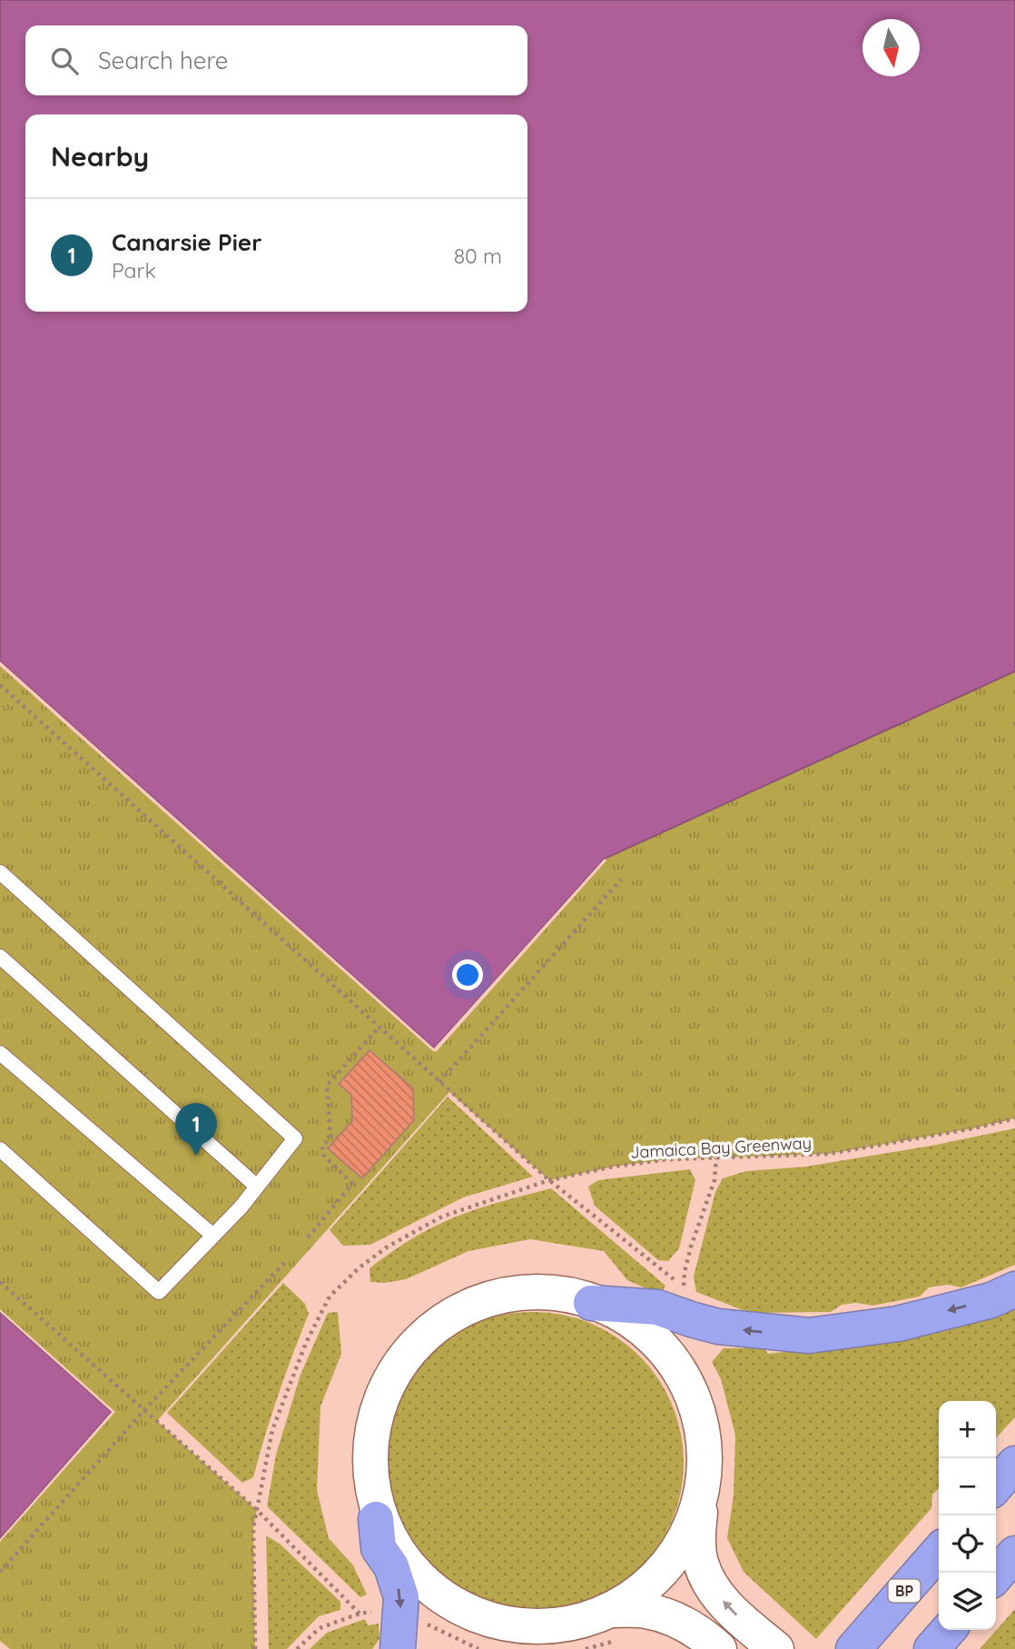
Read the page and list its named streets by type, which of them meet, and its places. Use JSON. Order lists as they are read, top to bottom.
{
  "streets": {
    "highway": ["BP"],
    "path": ["Jamaica Bay Greenway"]
  },
  "north": "bottom",
  "page": {
    "search": "Search here",
    "heading": "Nearby",
    "list": [
      {
        "mark": "1",
        "name": "Canarsie Pier",
        "note": "Park",
        "value": "80 m"
      }
    ],
    "pins": "1",
    "map_buttons": ["+", "−"]
  }
}
